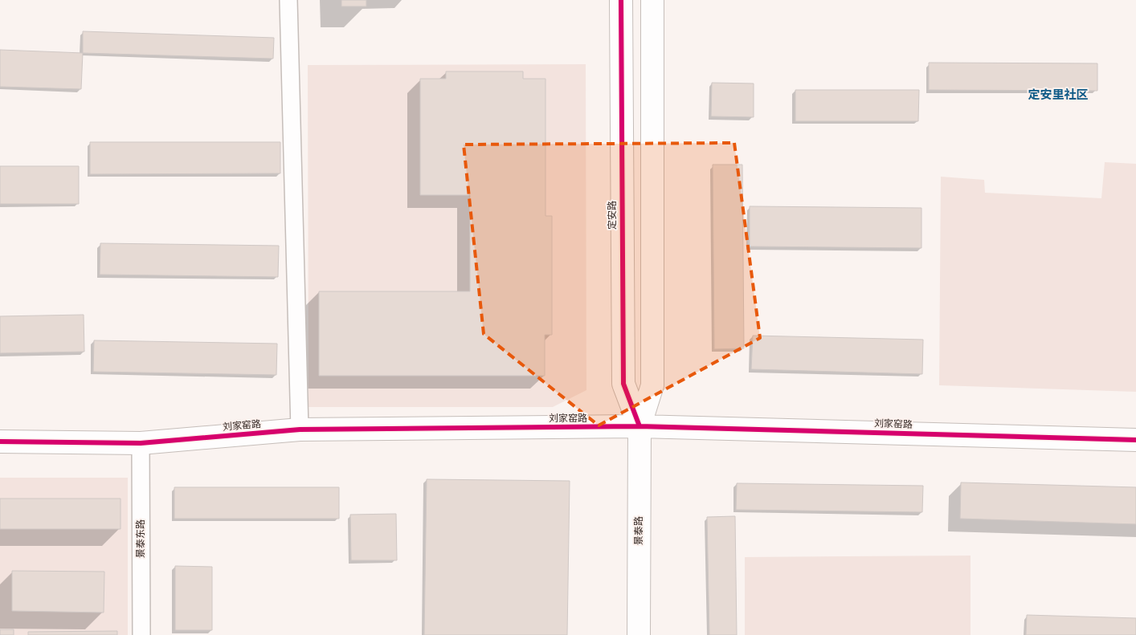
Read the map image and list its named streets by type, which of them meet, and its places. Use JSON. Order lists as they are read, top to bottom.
{
  "streets": {
    "street": [
      "定安路",
      "刘家窑路",
      "景泰路",
      "景泰东路"
    ]
  },
  "crossings": [
    ["定安路", "刘家窑路"],
    ["定安路", "景泰路"],
    ["刘家窑路", "景泰路"],
    ["刘家窑路", "景泰东路"]
  ],
  "districts": ["定安里社区"]
}
